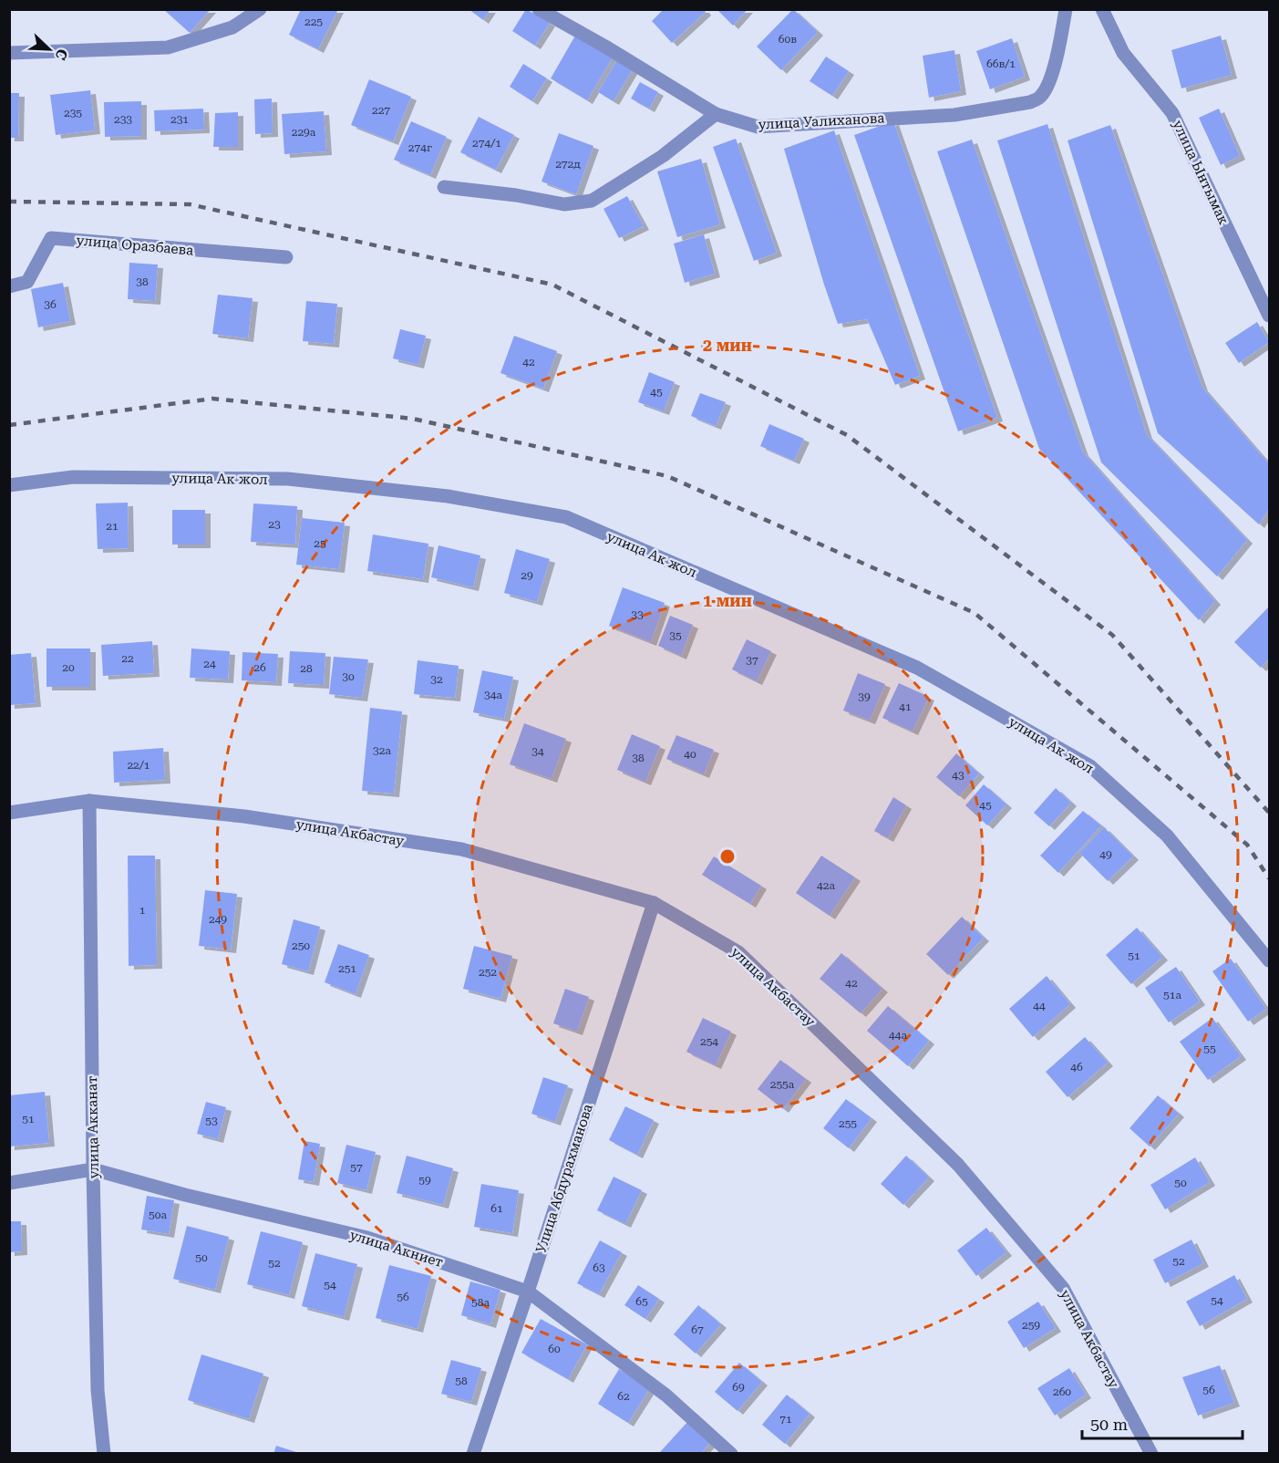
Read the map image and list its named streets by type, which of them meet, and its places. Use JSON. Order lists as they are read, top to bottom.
{
  "streets": {
    "street": [
      "улица Уалиханова",
      "улица Ынтымак",
      "улица Оразбаева",
      "улица Ак жол",
      "улица Акбастау",
      "улица Акканат",
      "Улица Абдурахманова",
      "улица Акниет"
    ]
  },
  "crossings": [
    ["улица Акбастау", "улица Акканат"],
    ["улица Акбастау", "Улица Абдурахманова"],
    ["улица Акканат", "улица Акниет"],
    ["Улица Абдурахманова", "улица Акниет"]
  ],
  "house_numbers": [
    "225",
    "60в",
    "66в/1",
    "227",
    "235",
    "233",
    "231",
    "229а",
    "274/1",
    "274г",
    "272д",
    "38",
    "36",
    "42",
    "45",
    "23",
    "21",
    "25",
    "29",
    "33",
    "35",
    "22",
    "37",
    "24",
    "20",
    "26",
    "28",
    "30",
    "32",
    "34а",
    "39",
    "41",
    "32а",
    "34",
    "40",
    "38",
    "22/1",
    "43",
    "45",
    "49",
    "42а",
    "1",
    "249",
    "250",
    "51",
    "251",
    "252",
    "42",
    "51а",
    "44",
    "44а",
    "254",
    "55",
    "46",
    "255а",
    "51",
    "53",
    "255",
    "57",
    "59",
    "50",
    "61",
    "50а",
    "50",
    "52",
    "52",
    "63",
    "54",
    "56",
    "54",
    "65",
    "58а",
    "259",
    "67",
    "60",
    "58",
    "69",
    "56",
    "260",
    "62",
    "71"
  ],
  "scale_bar": "50 m",
  "north": "bottom right",
  "rings": ["2 мин", "1 мин"]
}
